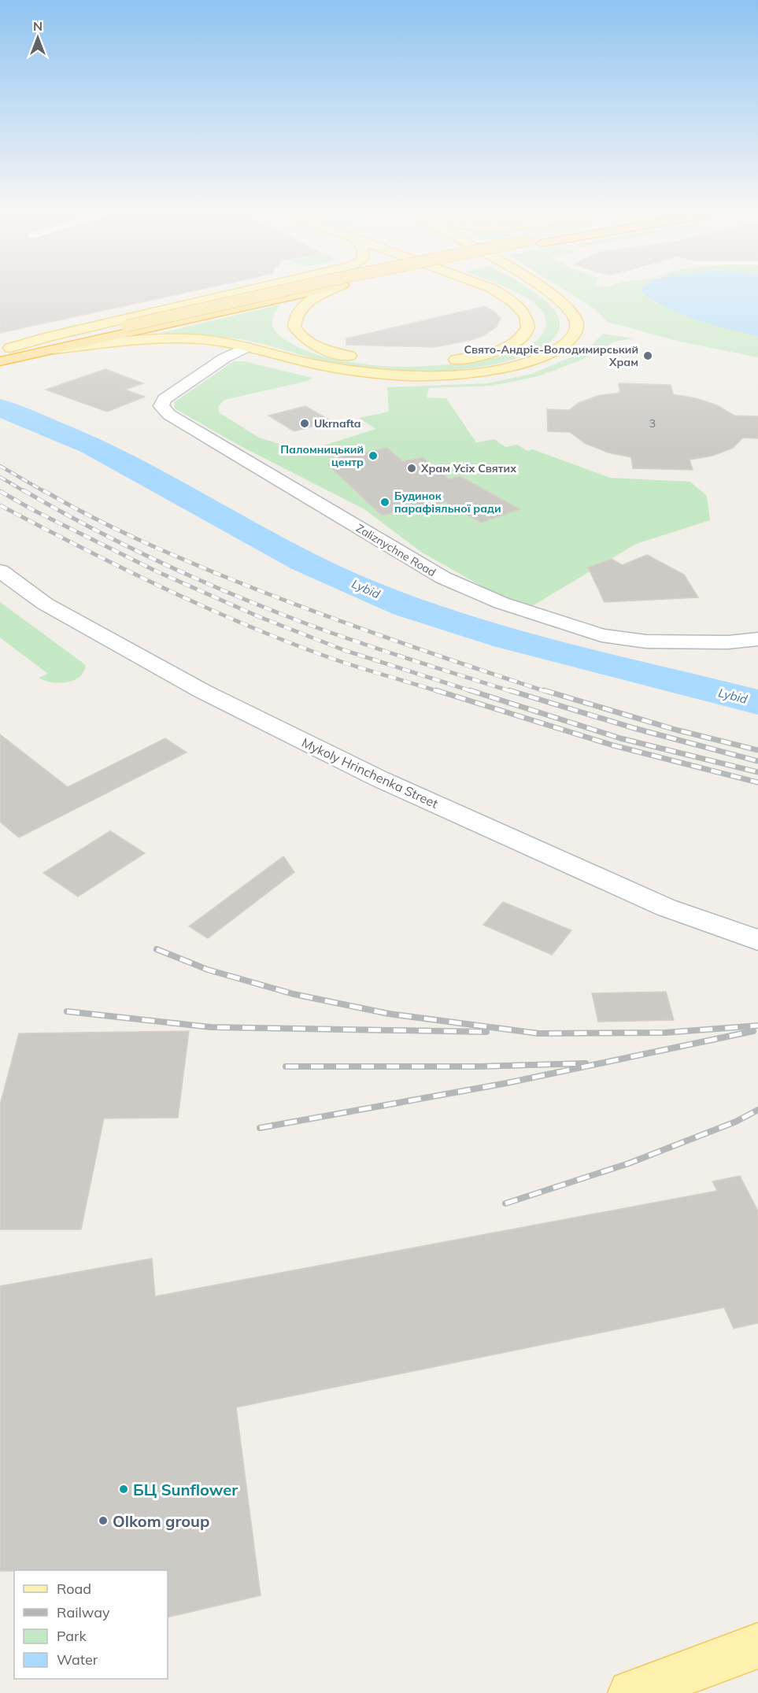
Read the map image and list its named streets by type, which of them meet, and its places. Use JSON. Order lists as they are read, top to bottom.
{
  "streets": {
    "street": ["Zaliznychne Road", "Mykoly Hrinchenka Street"]
  },
  "water": ["Lybid"],
  "places": [
    "Свято-Андріє-Володимирський Храм",
    "Ukrnafta",
    "Паломницький центр",
    "Храм Усіх Святих",
    "Будинок парафіяльної ради",
    "БЦ Sunflower",
    "Olkom group"
  ],
  "house_numbers": ["3"],
  "legend": [
    "Road",
    "Railway",
    "Park",
    "Water"
  ],
  "north": "top"
}
